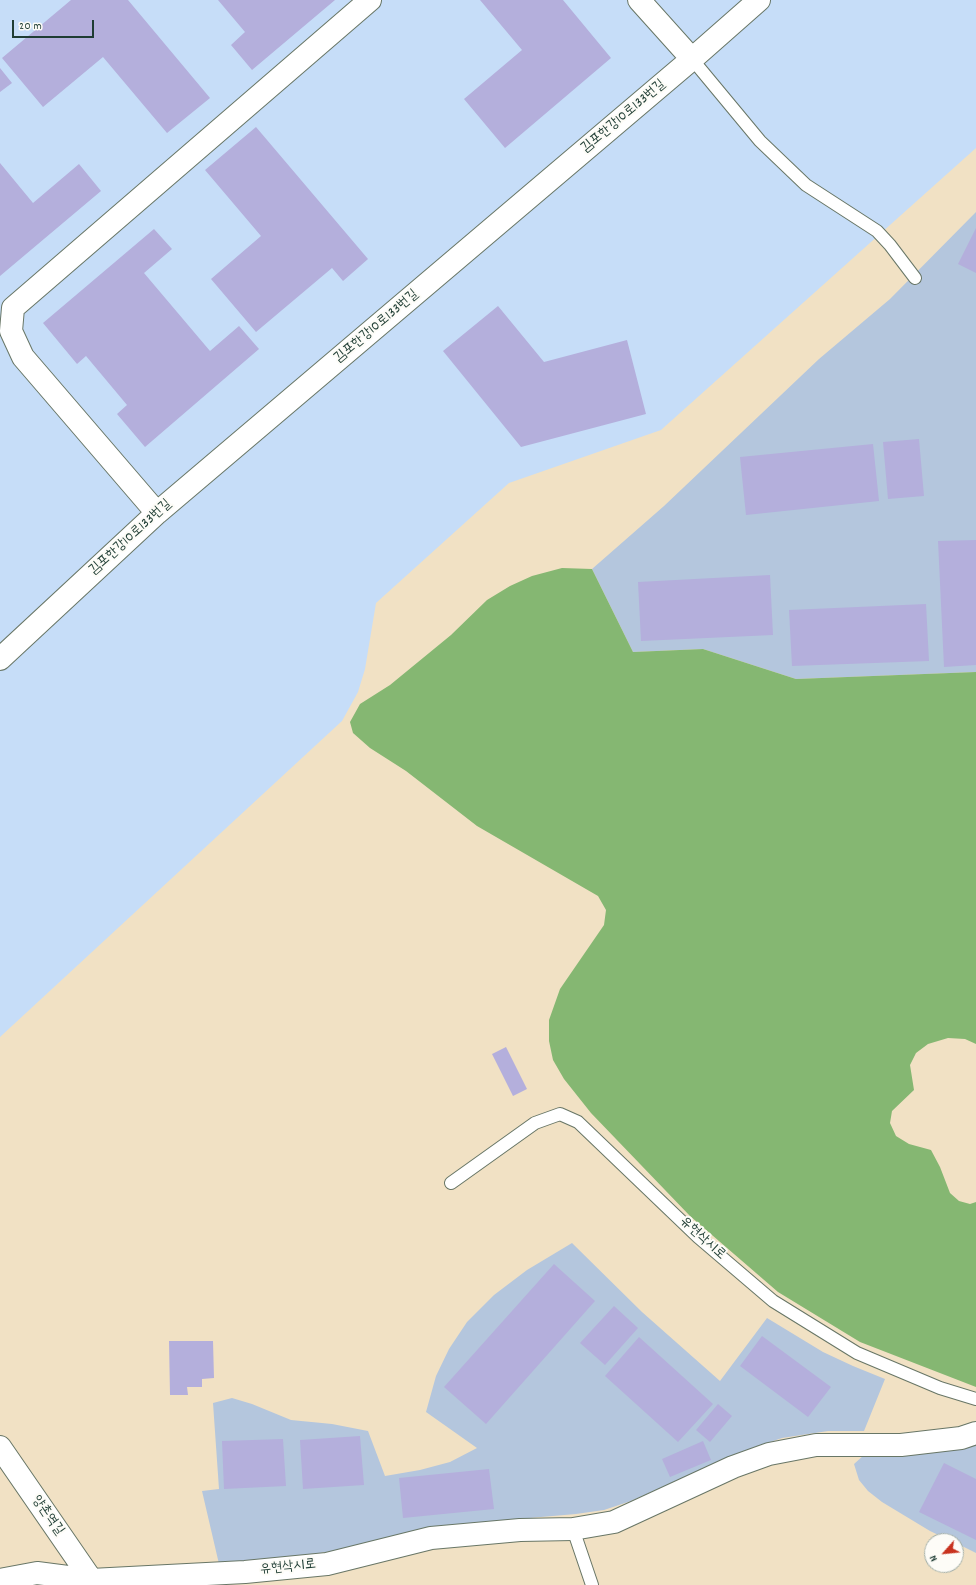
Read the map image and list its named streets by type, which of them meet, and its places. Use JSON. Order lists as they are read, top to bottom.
{
  "streets": {
    "street": ["김포한강10로133번길", "유현삭시로", "양촌역길"]
  },
  "crossings": [
    ["유현삭시로", "양촌역길"]
  ],
  "scale_bar": "20 m",
  "north": "bottom left"
}
